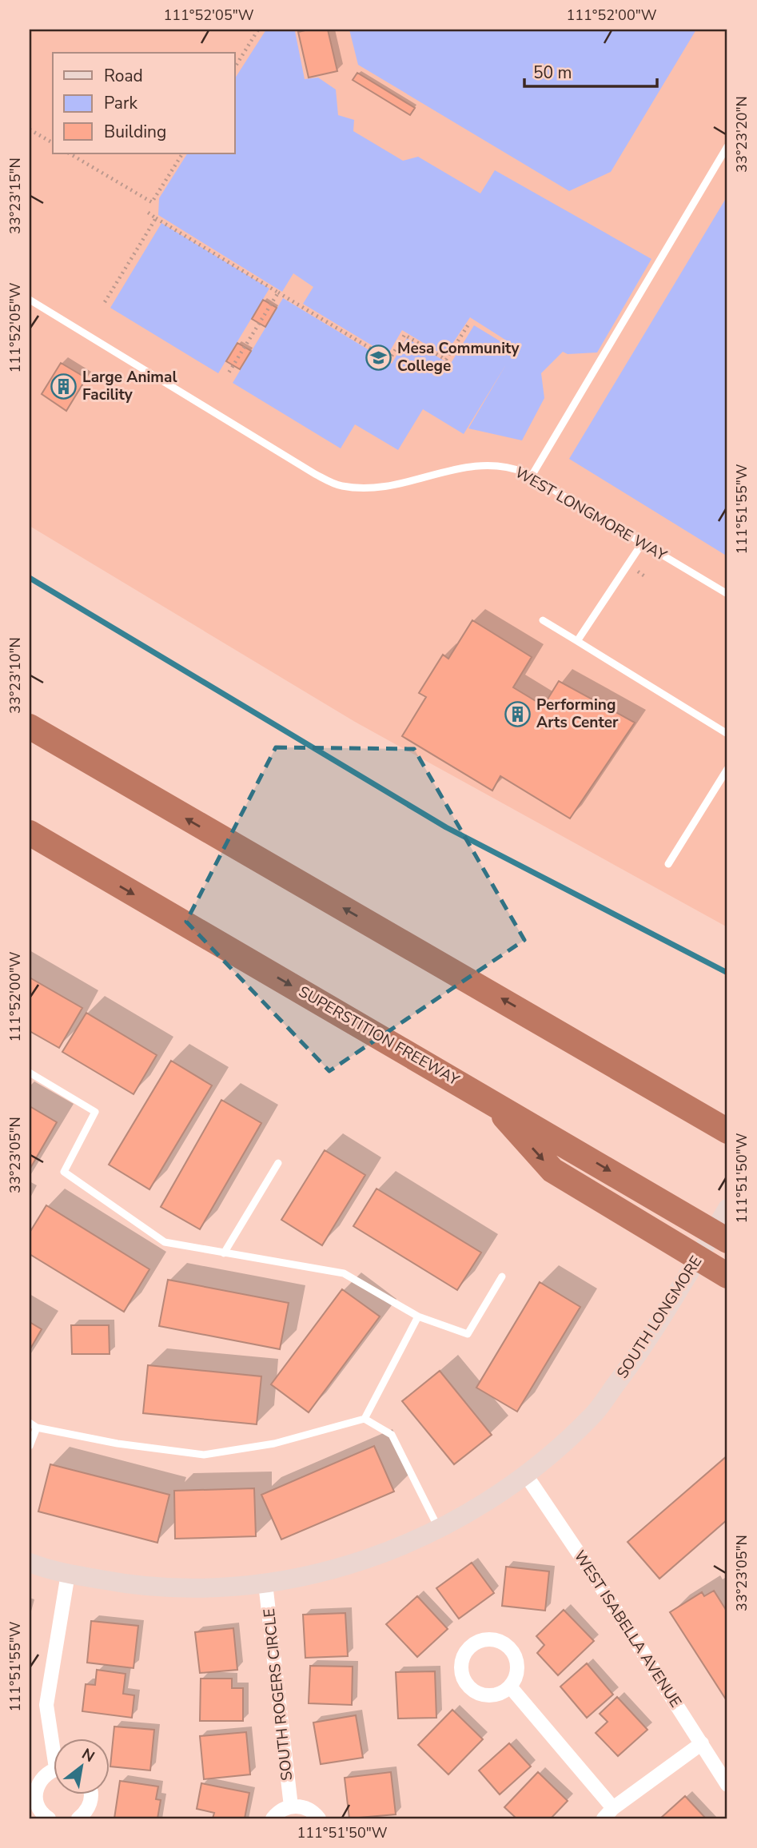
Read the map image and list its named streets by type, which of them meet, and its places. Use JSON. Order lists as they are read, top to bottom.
{
  "streets": {
    "highway": ["SUPERSTITION FREEWAY"],
    "street": ["SOUTH LONGMORE", "WEST ISABELLA AVENUE", "SOUTH ROGERS CIRCLE"],
    "lane": ["WEST LONGMORE WAY"]
  },
  "crossings": [
    ["SOUTH LONGMORE", "WEST ISABELLA AVENUE"],
    ["SOUTH LONGMORE", "SOUTH ROGERS CIRCLE"]
  ],
  "places": {
    "school or university": ["Mesa Community College"],
    "building": ["Large Animal Facility", "Performing Arts Center"]
  },
  "legend": ["Road", "Park", "Building"],
  "scale_bar": "50 m",
  "north": "top right",
  "coordinates": [
    "111°52'05\"W",
    "111°52'00\"W",
    "33°23'20\"N",
    "33°23'15\"N",
    "111°51'55\"W",
    "33°23'10\"N",
    "33°23'05\"N",
    "111°51'50\"W"
  ]
}
